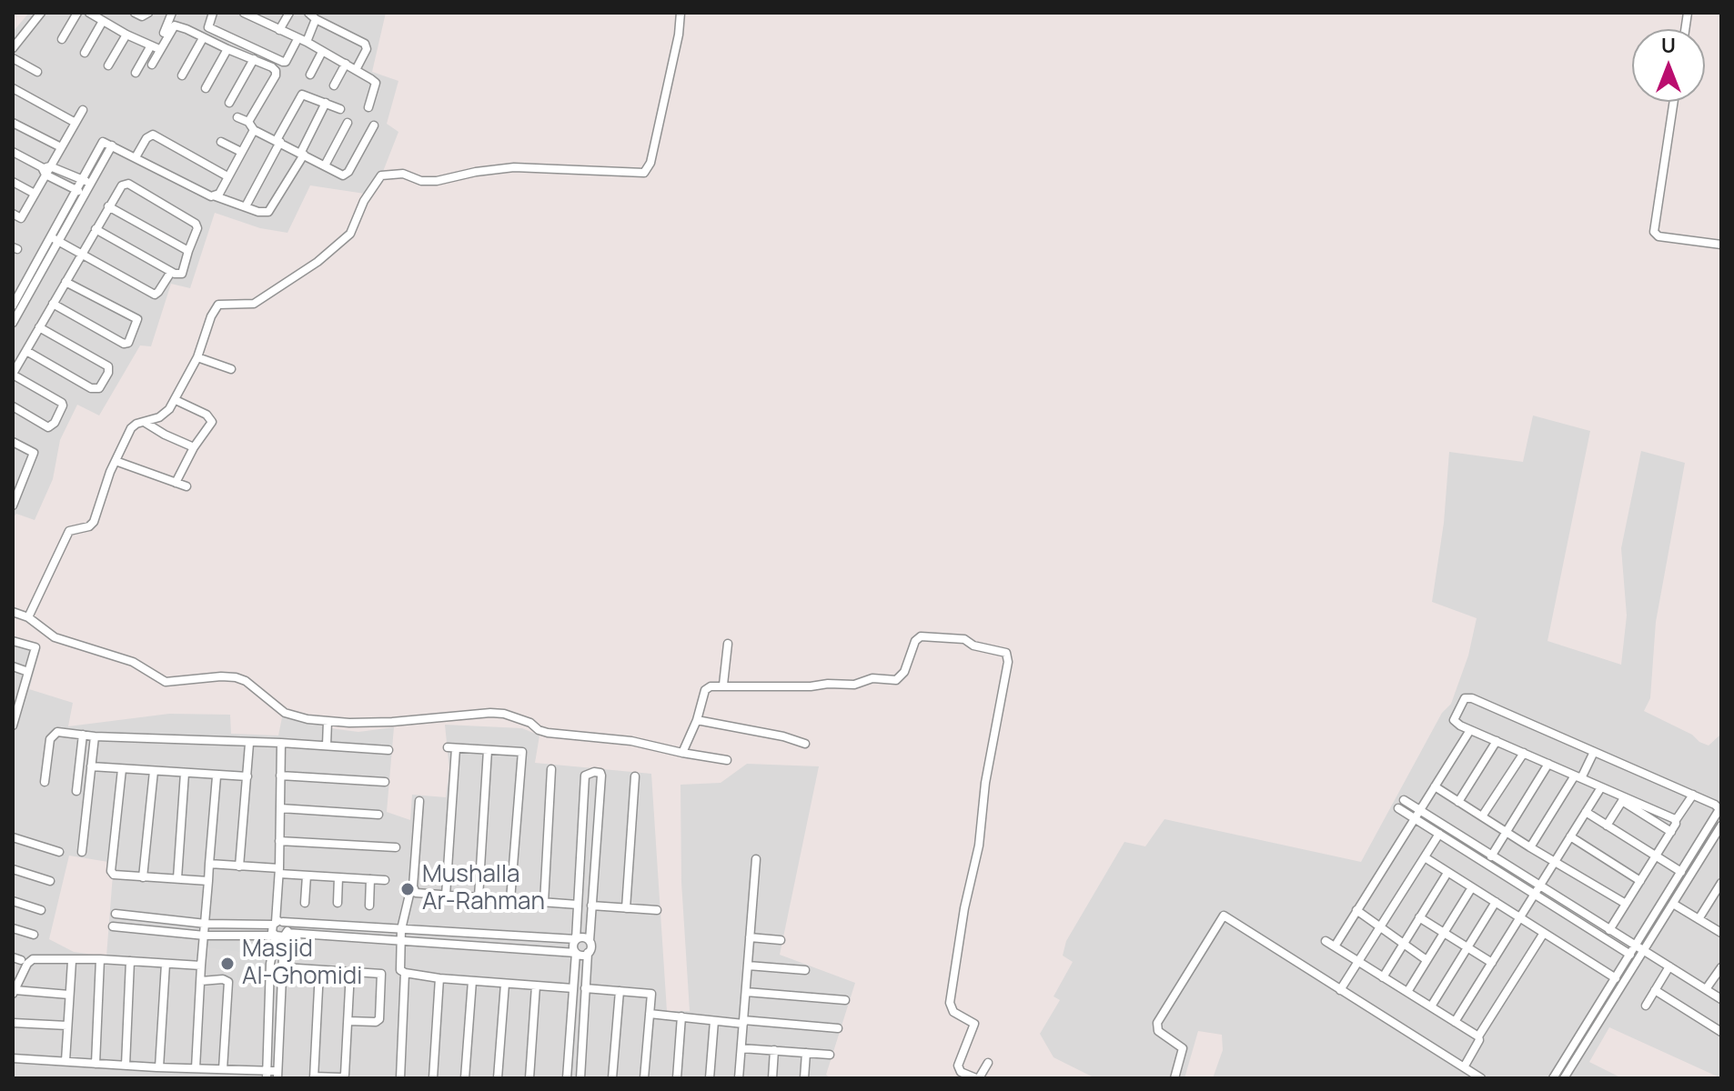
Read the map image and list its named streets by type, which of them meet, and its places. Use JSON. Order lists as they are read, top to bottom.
{
  "places": ["Mushalla Ar-Rahman", "Masjid Al-Ghomidi"],
  "north": "top"
}
